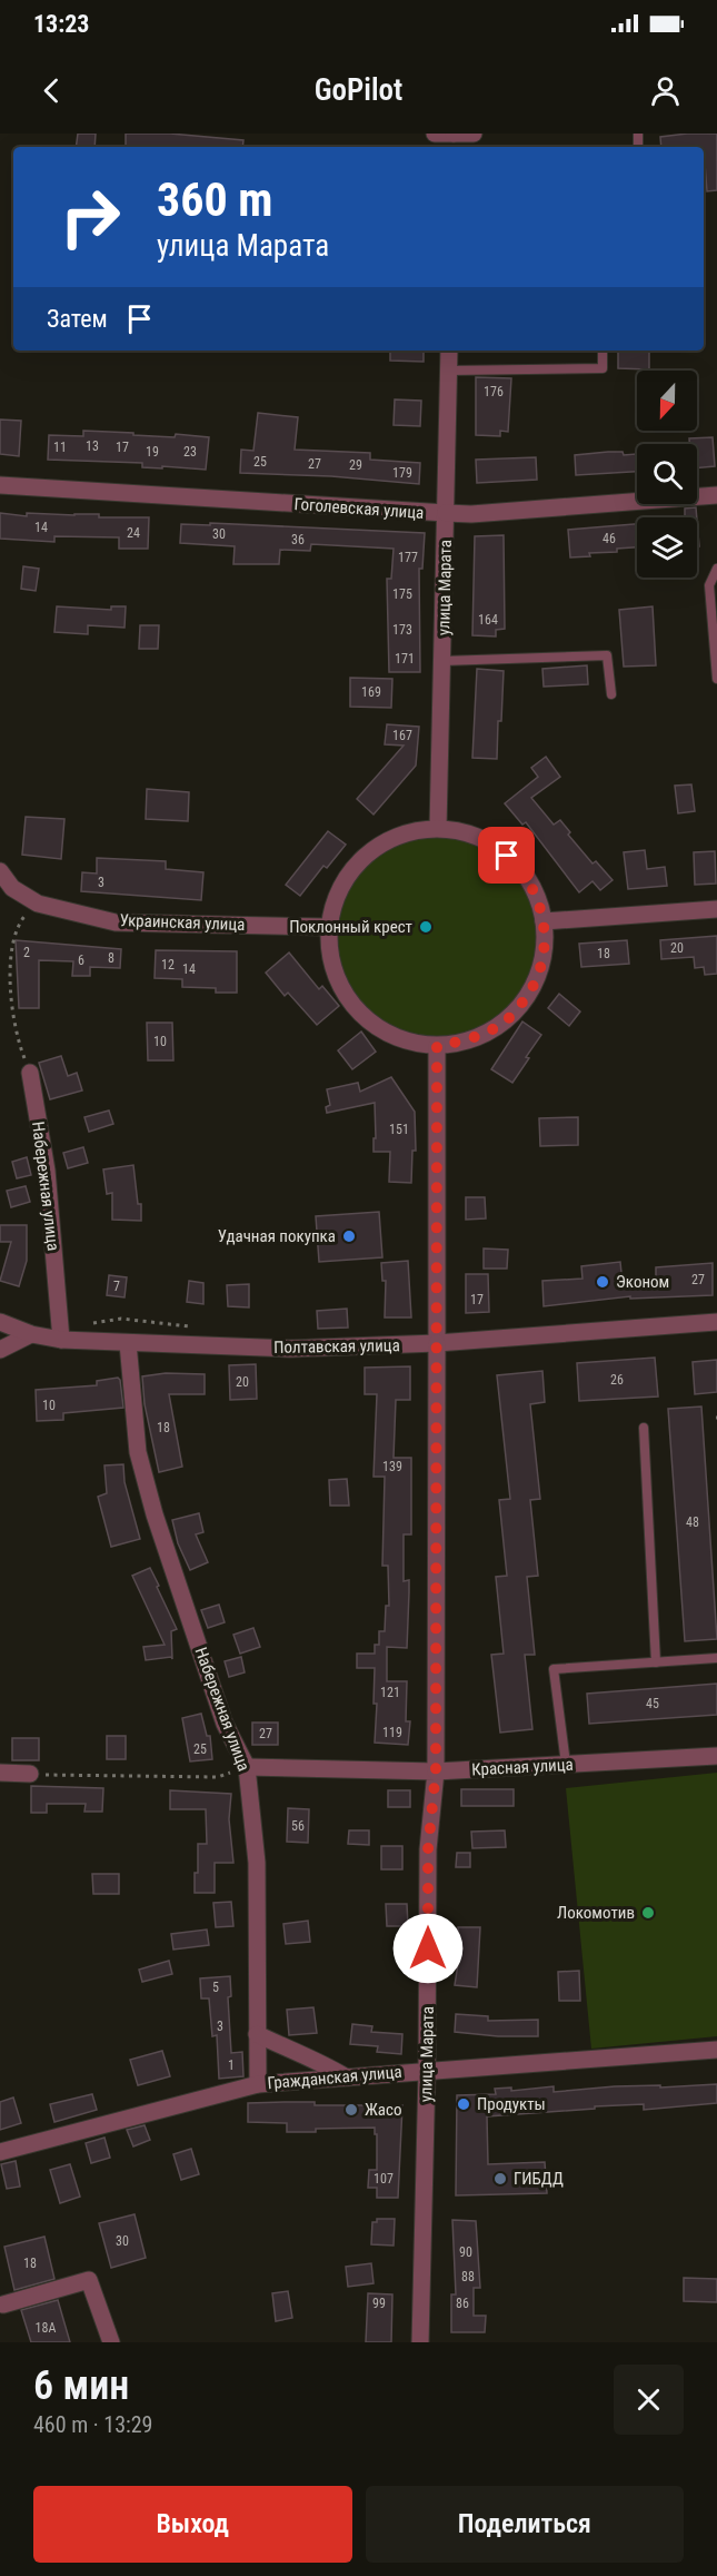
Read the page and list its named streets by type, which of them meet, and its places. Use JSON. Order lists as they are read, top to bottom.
{
  "streets": {
    "street": [
      "Гоголевская улица",
      "улица Марата",
      "Украинская улица",
      "Набережная улица",
      "Полтавская улица",
      "Красная улица",
      "Гражданская улица"
    ]
  },
  "crossings": [
    ["Гоголевская улица", "улица Марата"],
    ["улица Марата", "Украинская улица"],
    ["улица Марата", "Полтавская улица"],
    ["улица Марата", "Красная улица"],
    ["улица Марата", "Гражданская улица"],
    ["Набережная улица", "Полтавская улица"],
    ["Набережная улица", "Красная улица"],
    ["Набережная улица", "Гражданская улица"]
  ],
  "places": [
    "Поклонный крест",
    "Удачная покупка",
    "Эконом",
    "Локомотив",
    "Продукты",
    "Жасо",
    "ГИБДД"
  ],
  "house_numbers": [
    "176",
    "13",
    "11",
    "17",
    "19",
    "23",
    "25",
    "27",
    "29",
    "179",
    "14",
    "24",
    "30",
    "46",
    "36",
    "177",
    "175",
    "164",
    "173",
    "171",
    "169",
    "167",
    "3",
    "20",
    "2",
    "18",
    "8",
    "6",
    "12",
    "14",
    "10",
    "151",
    "27",
    "7",
    "17",
    "26",
    "20",
    "10",
    "18",
    "139",
    "48",
    "121",
    "45",
    "119",
    "27",
    "25",
    "56",
    "5",
    "3",
    "1",
    "107",
    "30",
    "90",
    "18",
    "88",
    "99",
    "86",
    "18А"
  ],
  "north": "bottom",
  "page": {
    "status": "13:23",
    "header": "GoPilot",
    "turn": ["360 m", "улица Марата"],
    "then": "Затем",
    "heading": ["6 мин", "460 m · 13:29"],
    "buttons": ["Выход", "Поделиться"]
  }
}
